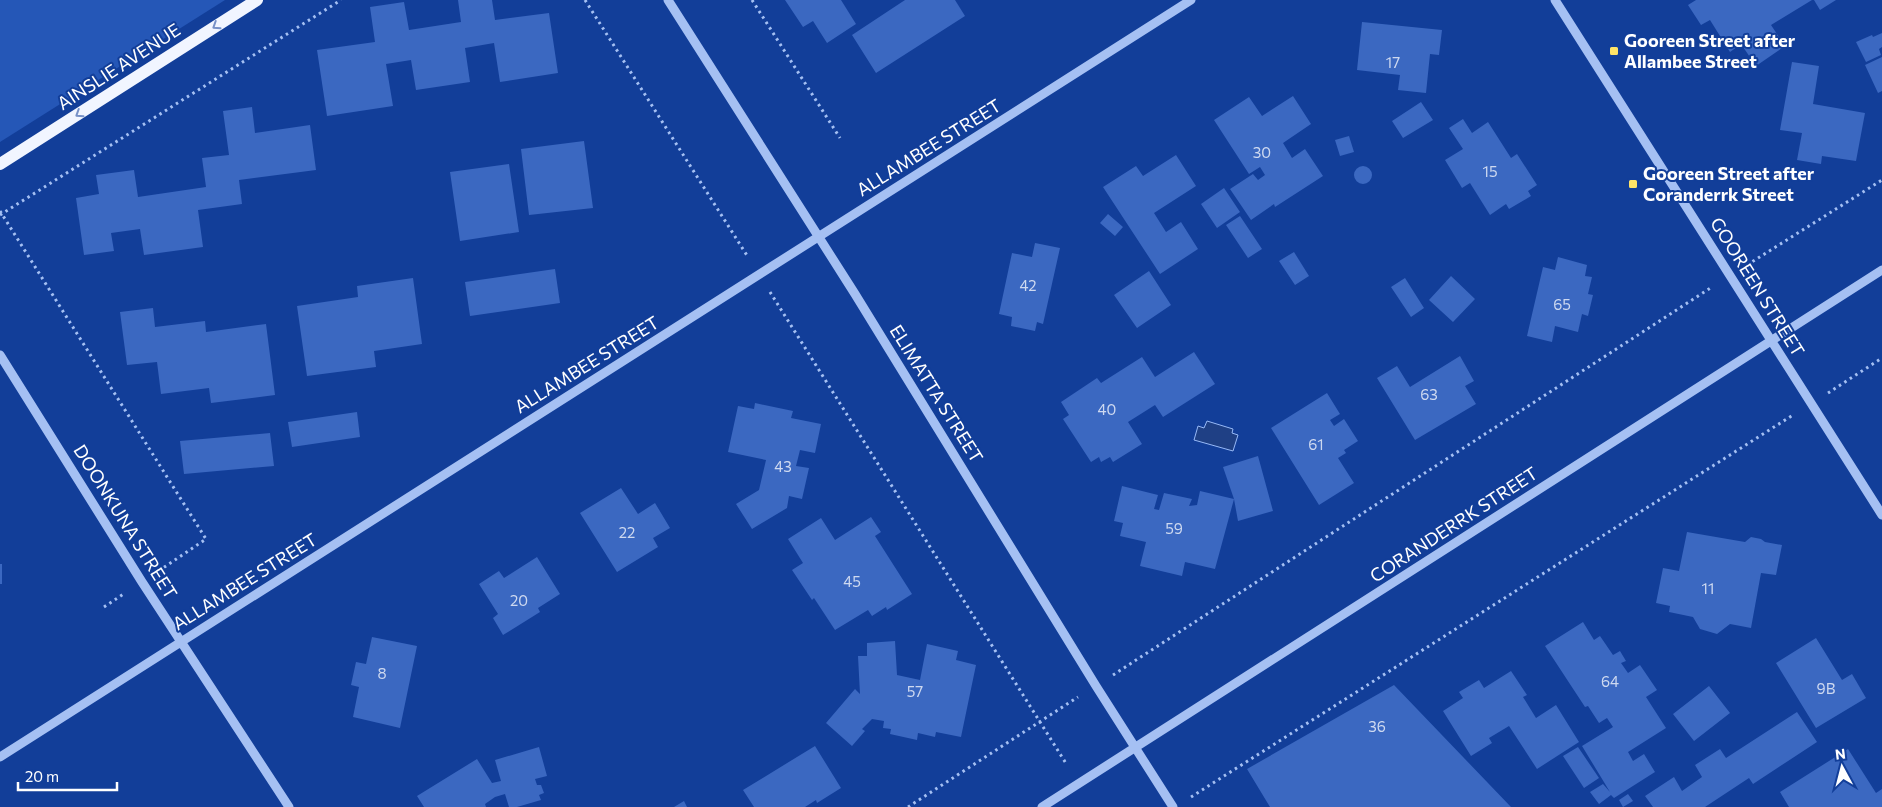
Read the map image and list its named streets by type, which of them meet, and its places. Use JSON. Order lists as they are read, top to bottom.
{
  "streets": {
    "main road": ["AINSLIE AVENUE"],
    "street": [
      "ALLAMBEE STREET",
      "GOOREEN STREET",
      "ELIMATTA STREET",
      "DOONKUNA STREET",
      "CORANDERRK STREET"
    ]
  },
  "crossings": [
    ["ALLAMBEE STREET", "ELIMATTA STREET"],
    ["ALLAMBEE STREET", "DOONKUNA STREET"],
    ["GOOREEN STREET", "CORANDERRK STREET"],
    ["ELIMATTA STREET", "CORANDERRK STREET"]
  ],
  "one_way": ["AINSLIE AVENUE"],
  "places": {
    "transit": ["Gooreen Street after Allambee Street", "Gooreen Street after Coranderrk Street"]
  },
  "house_numbers": [
    "17",
    "30",
    "15",
    "42",
    "65",
    "63",
    "40",
    "61",
    "43",
    "59",
    "22",
    "45",
    "11",
    "20",
    "8",
    "64",
    "9B",
    "57",
    "36"
  ],
  "scale_bar": "20 m",
  "north": "top"
}
